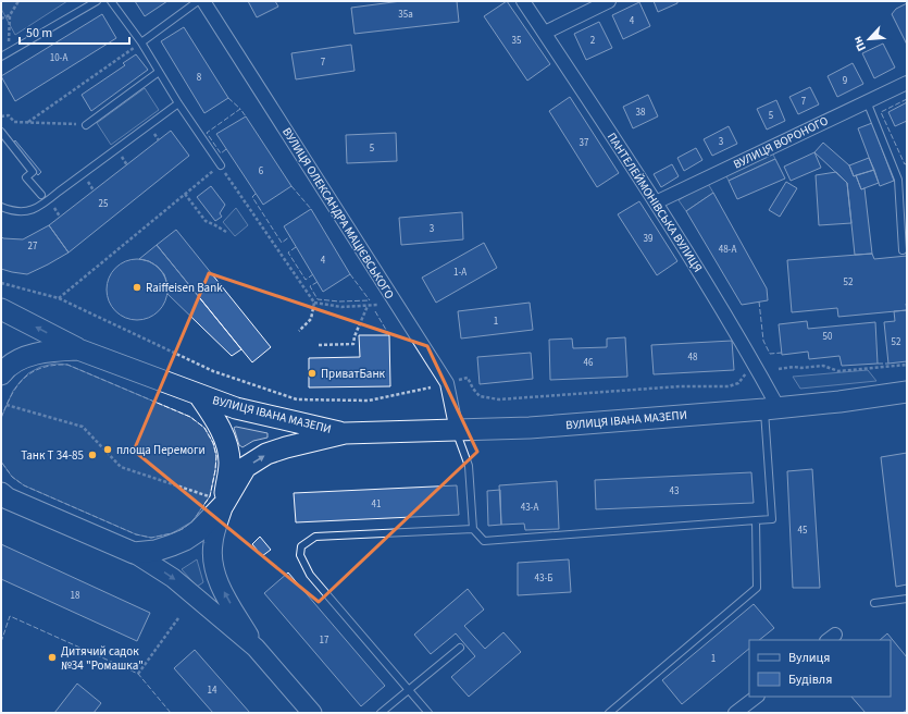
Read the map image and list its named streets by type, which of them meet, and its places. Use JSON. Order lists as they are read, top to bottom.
{
  "streets": {
    "main road": ["ВУЛИЦЯ ІВАНА МАЗЕПИ"],
    "street": ["ВУЛИЦЯ ВОРОНОГО", "ПАНТЕЛЕЙМОНІВСЬКА ВУЛИЦЯ", "ВУЛИЦЯ ОЛЕКСАНДРА МАЦІЄВСЬКОГО"]
  },
  "crossings": [
    ["ВУЛИЦЯ ВОРОНОГО", "ПАНТЕЛЕЙМОНІВСЬКА ВУЛИЦЯ"],
    ["ПАНТЕЛЕЙМОНІВСЬКА ВУЛИЦЯ", "ВУЛИЦЯ ІВАНА МАЗЕПИ"],
    ["ВУЛИЦЯ ОЛЕКСАНДРА МАЦІЄВСЬКОГО", "ВУЛИЦЯ ІВАНА МАЗЕПИ"]
  ],
  "places": [
    "Raiffeisen Bank",
    "ПриватБанк",
    "площа Перемоги",
    "Танк Т 34-85",
    "Дитячий садок №34 \"Ромашка\""
  ],
  "house_numbers": [
    "35а",
    "4",
    "35",
    "2",
    "10-А",
    "7",
    "8",
    "9",
    "7",
    "38",
    "5",
    "3",
    "37",
    "5",
    "6",
    "25",
    "3",
    "39",
    "27",
    "48-А",
    "4",
    "1-А",
    "52",
    "1",
    "50",
    "52",
    "48",
    "46",
    "43",
    "41",
    "43-А",
    "45",
    "43-Б",
    "18",
    "17",
    "1",
    "14"
  ],
  "legend": ["Вулиця", "Будівля"],
  "scale_bar": "50 m",
  "north": "bottom left"
}
